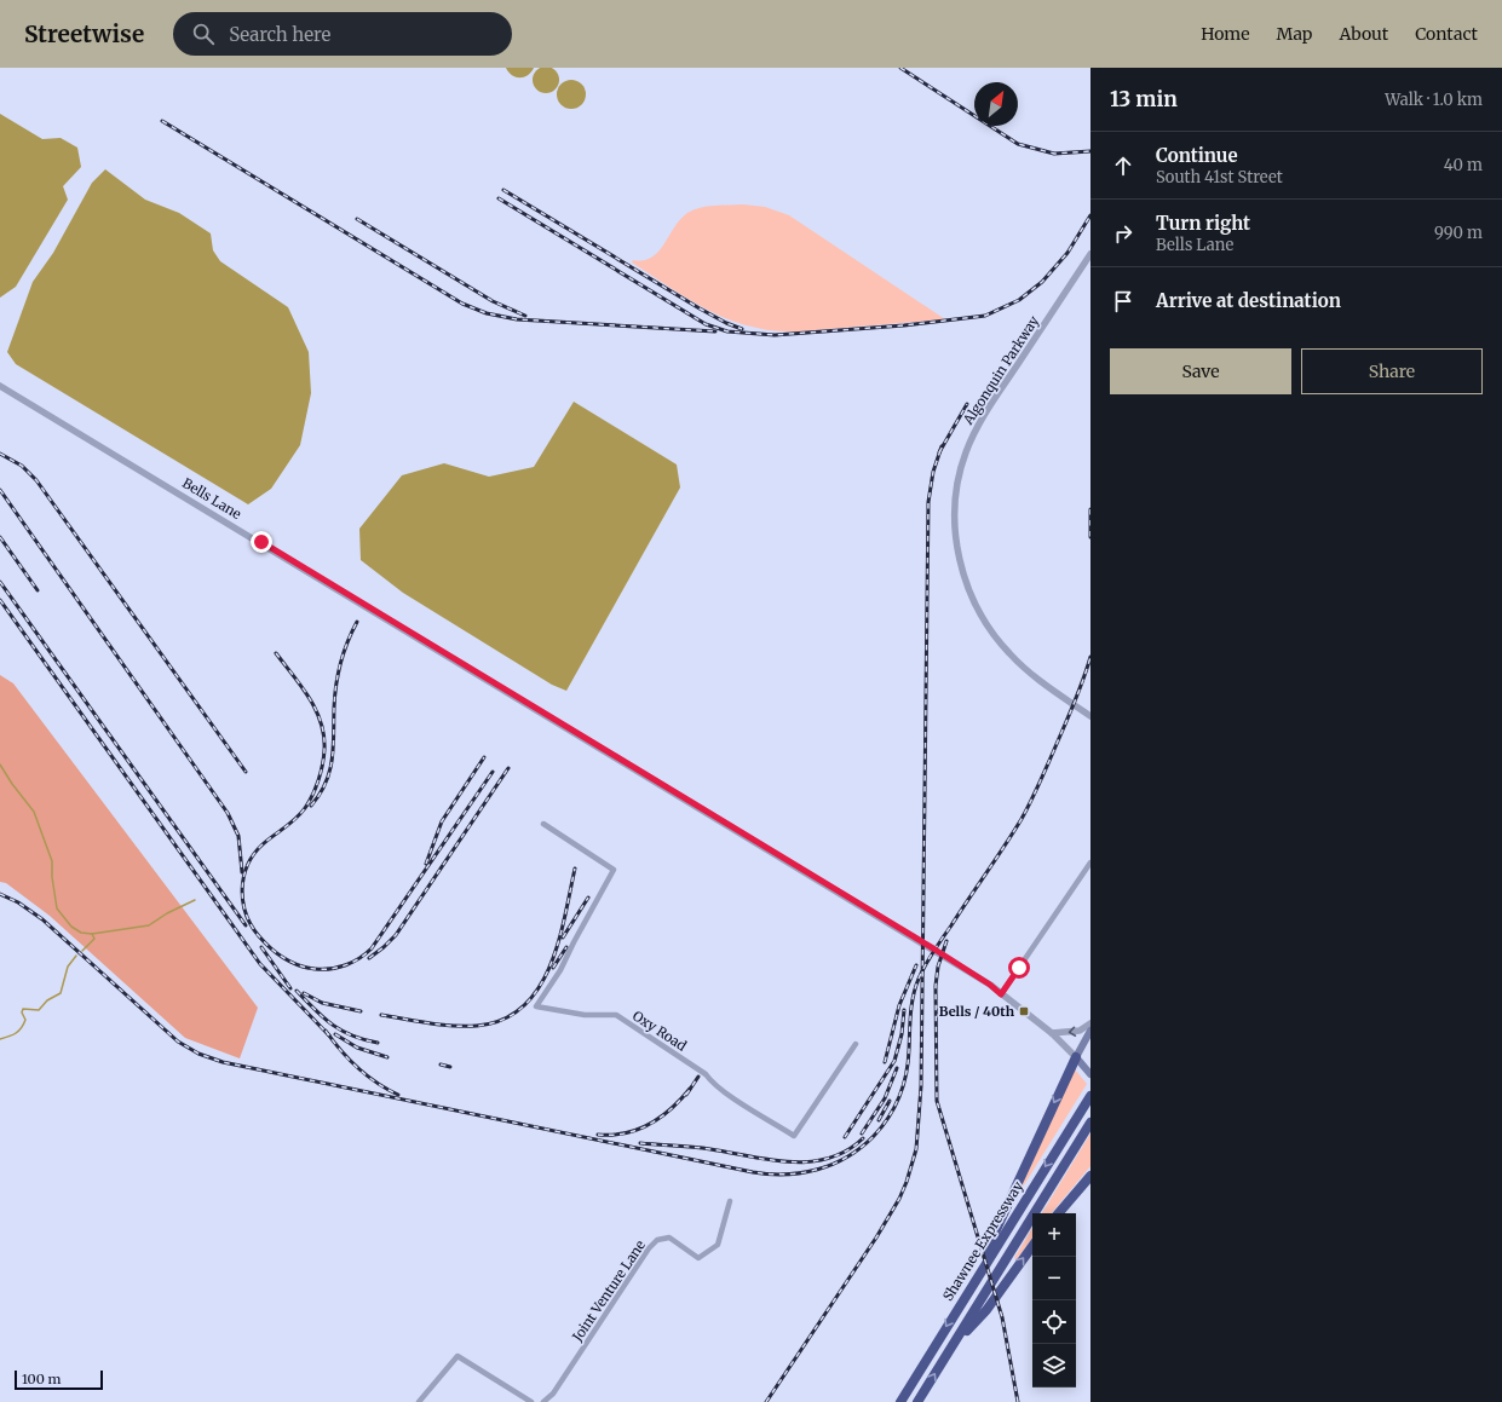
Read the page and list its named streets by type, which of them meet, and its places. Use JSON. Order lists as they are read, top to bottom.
{
  "streets": {
    "highway": ["Shawnee Expressway"],
    "main road": ["Bells Lane"],
    "street": ["Algonquin Parkway", "Oxy Road", "Joint Venture Lane"]
  },
  "places": {
    "transit": ["Bells / 40th"]
  },
  "scale_bar": "100 m",
  "north": "top right",
  "page": {
    "header": "Streetwise",
    "search": "Search here",
    "nav": [
      "Home",
      "Map",
      "About",
      "Contact"
    ],
    "heading": ["13 min", "Walk · 1.0 km"],
    "list": [
      ["Continue", "South 41st Street", "40 m"],
      ["Turn right", "Bells Lane", "990 m"],
      "Arrive at destination"
    ],
    "buttons": ["Save", "Share"],
    "map_buttons": ["+", "−"],
    "scale": "100 m"
  }
}
